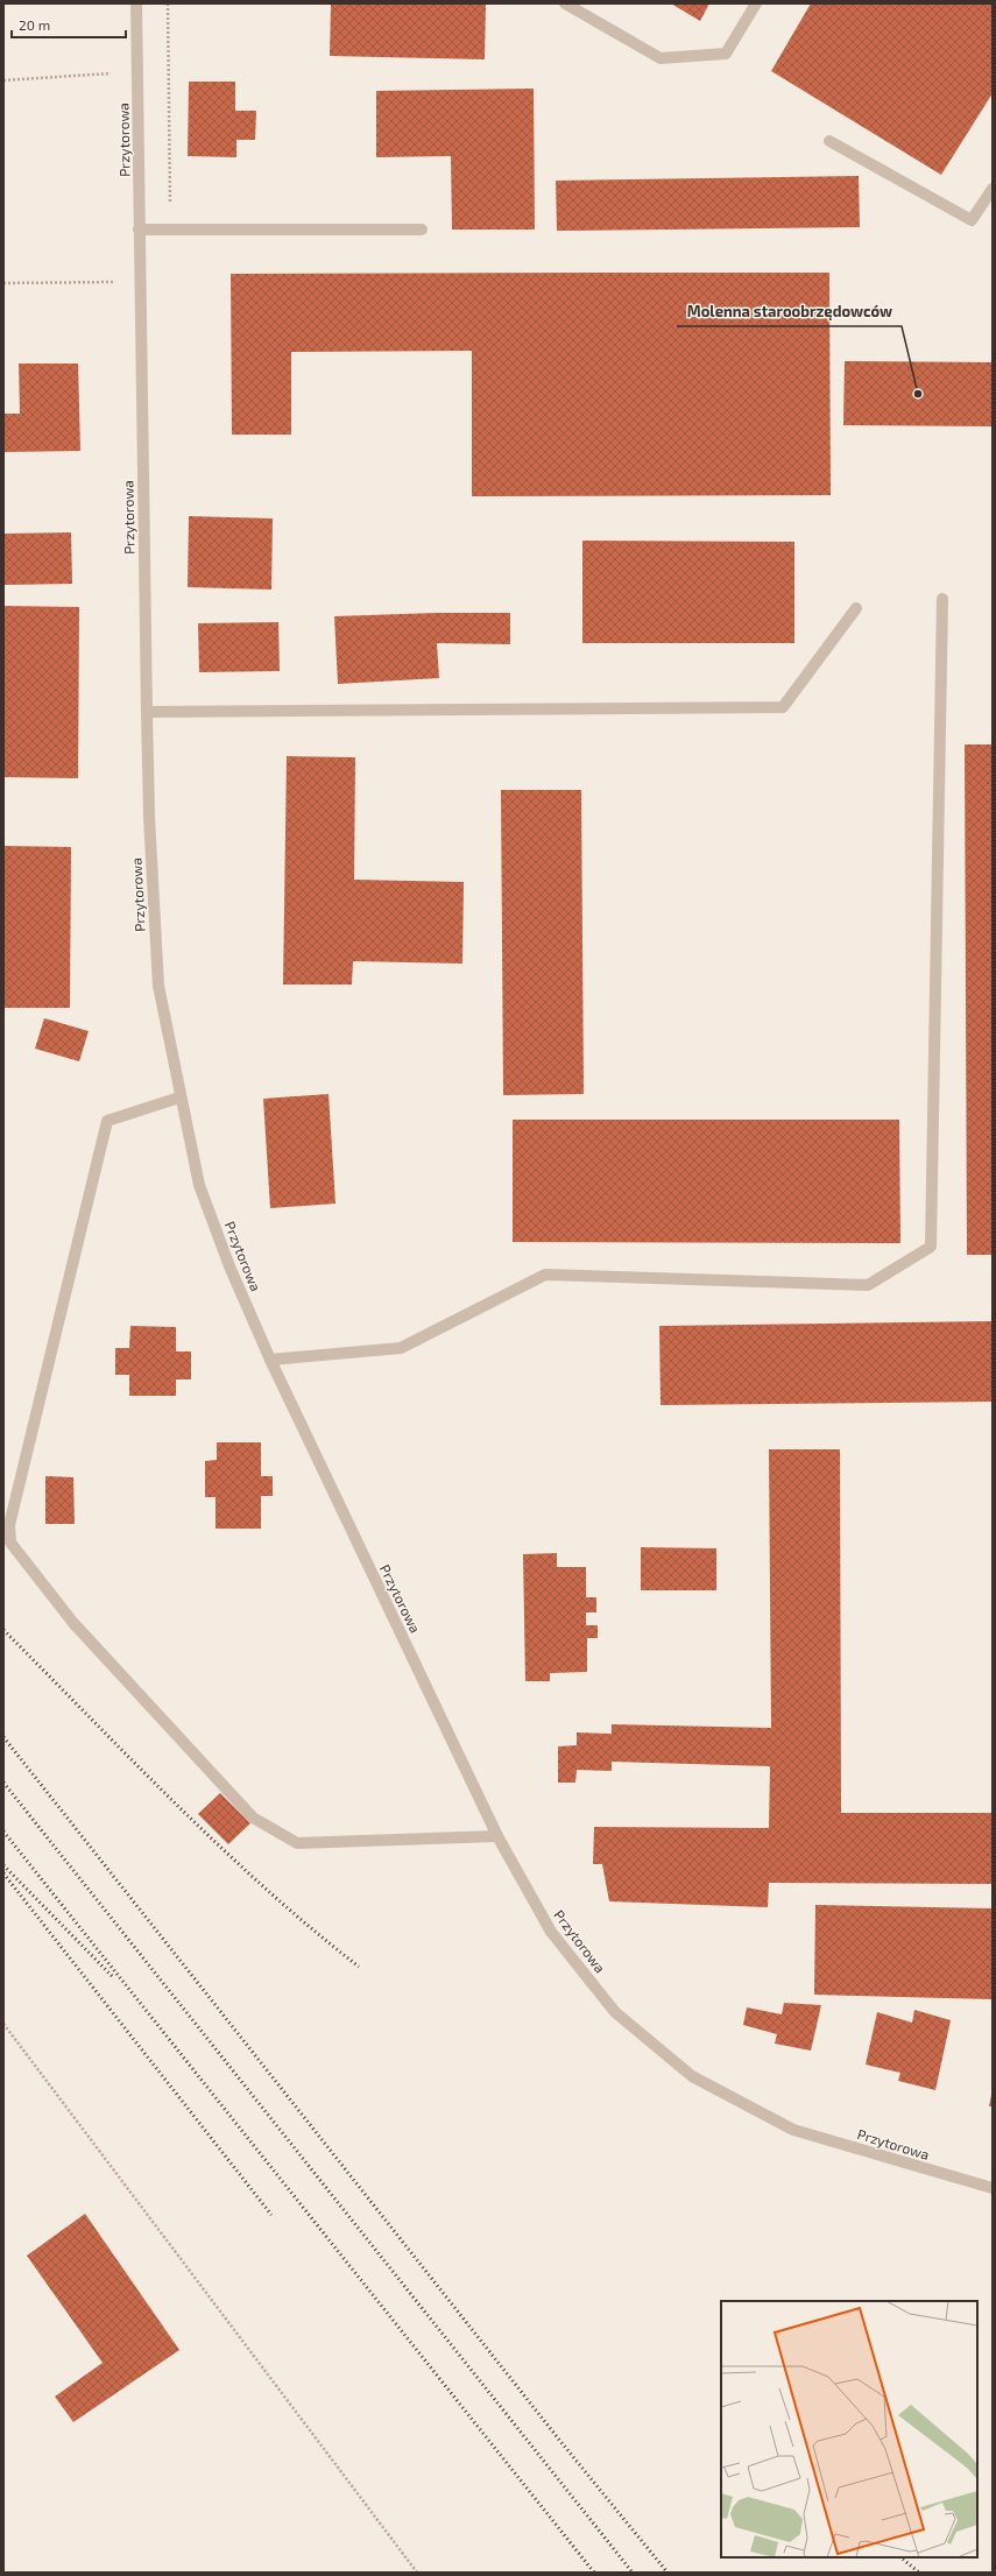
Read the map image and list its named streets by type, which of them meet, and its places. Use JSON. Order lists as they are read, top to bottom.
{
  "streets": {
    "street": ["Przytorowa"]
  },
  "places": ["Molenna staroobrzędowców"],
  "scale_bar": "20 m"
}
